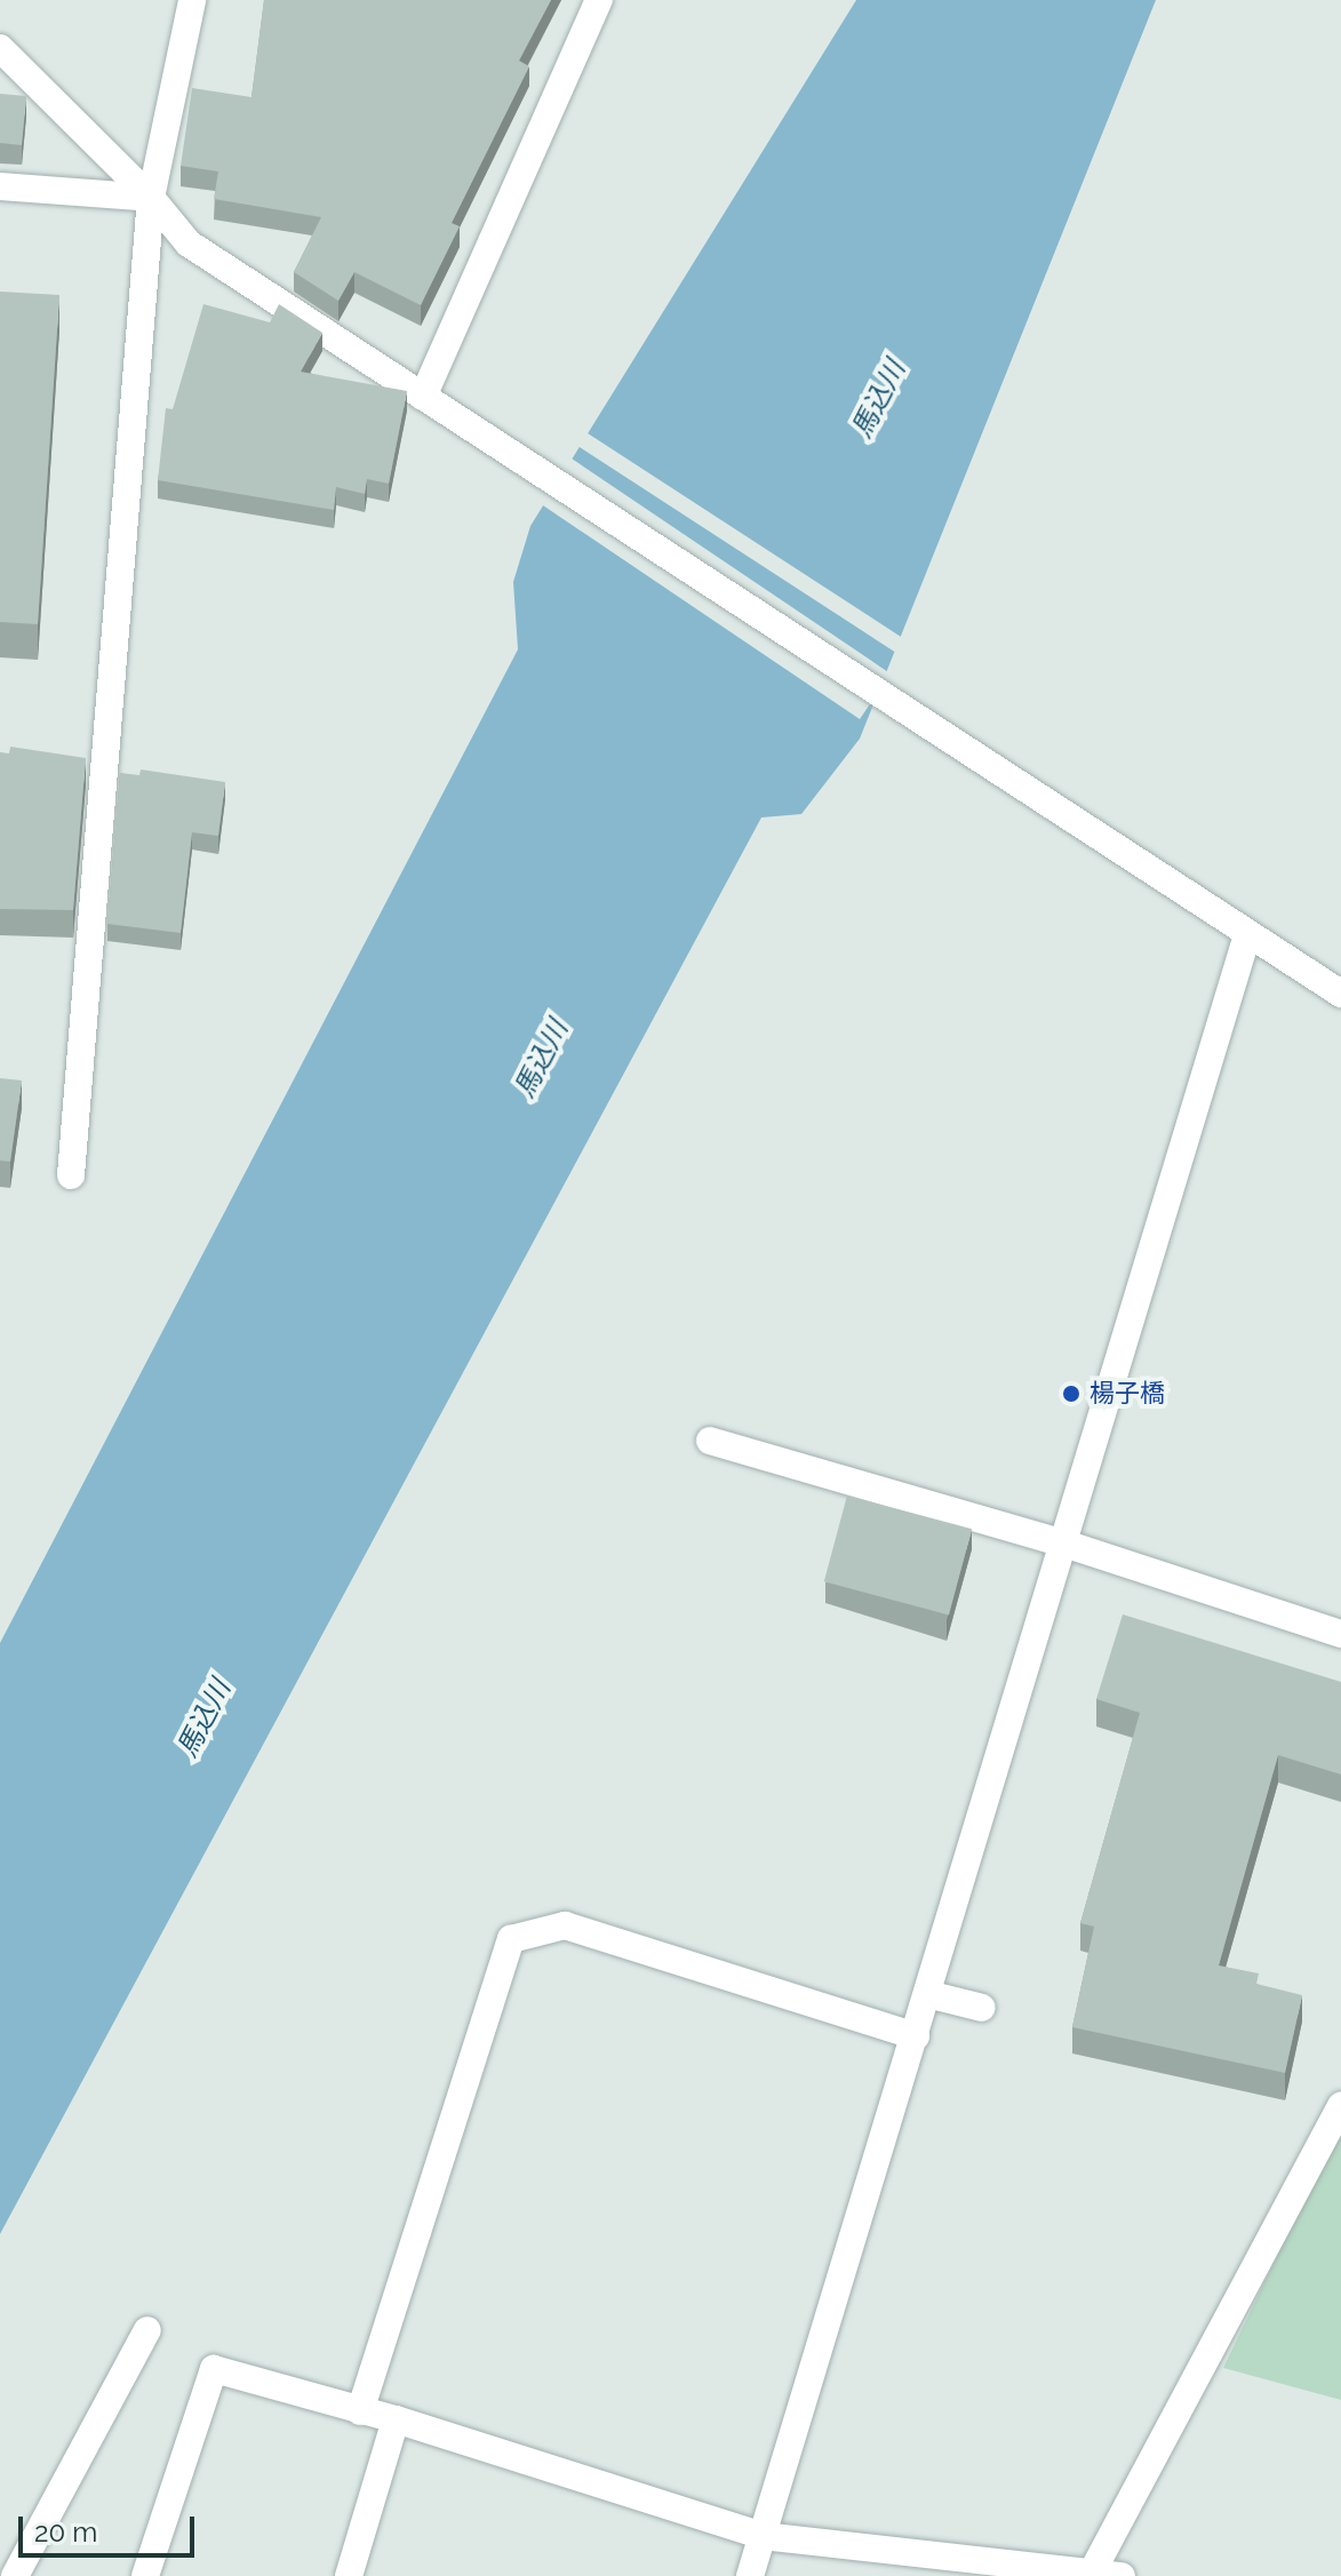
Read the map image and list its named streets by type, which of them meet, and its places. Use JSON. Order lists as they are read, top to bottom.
{
  "water": ["馬込川"],
  "places": ["楊子橋"],
  "scale_bar": "20 m"
}
